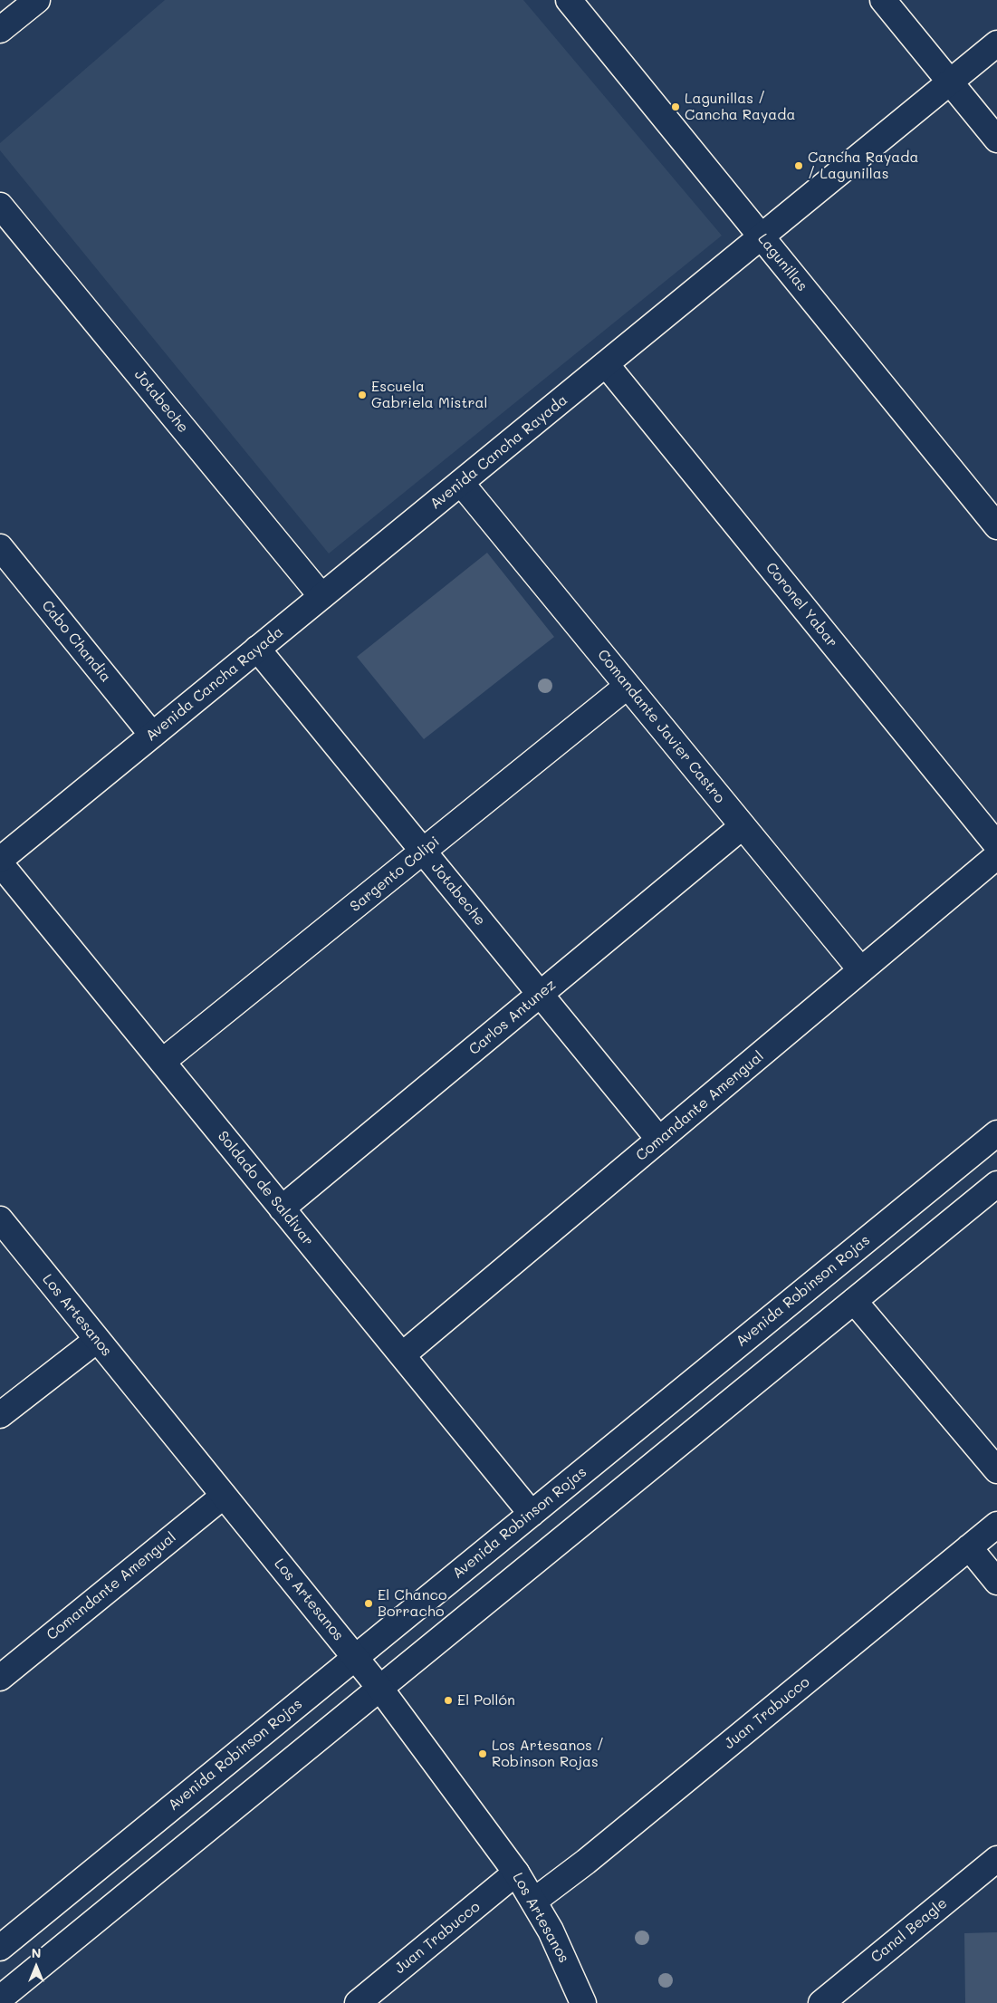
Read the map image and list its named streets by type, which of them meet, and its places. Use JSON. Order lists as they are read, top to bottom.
{
  "streets": {
    "street": [
      "Lagunillas",
      "Jotabeche",
      "Avenida Cancha Rayada",
      "Coronel Yabar",
      "Cabo Chandia",
      "Comandante Javier Castro",
      "Sargento Colipi",
      "Carlos Antunez",
      "Comandante Amengual",
      "Soldado de Saldivar",
      "Avenida Robinson Rojas",
      "Los Artesanos",
      "Juan Trabucco",
      "Canal Beagle"
    ]
  },
  "crossings": [
    ["Lagunillas", "Avenida Cancha Rayada"],
    ["Jotabeche", "Avenida Cancha Rayada"],
    ["Jotabeche", "Sargento Colipi"],
    ["Jotabeche", "Carlos Antunez"],
    ["Jotabeche", "Comandante Amengual"],
    ["Avenida Cancha Rayada", "Coronel Yabar"],
    ["Avenida Cancha Rayada", "Cabo Chandia"],
    ["Avenida Cancha Rayada", "Comandante Javier Castro"],
    ["Comandante Javier Castro", "Sargento Colipi"],
    ["Comandante Javier Castro", "Carlos Antunez"],
    ["Comandante Javier Castro", "Comandante Amengual"],
    ["Sargento Colipi", "Soldado de Saldivar"],
    ["Carlos Antunez", "Soldado de Saldivar"],
    ["Comandante Amengual", "Soldado de Saldivar"],
    ["Comandante Amengual", "Los Artesanos"],
    ["Soldado de Saldivar", "Avenida Robinson Rojas"],
    ["Avenida Robinson Rojas", "Los Artesanos"],
    ["Los Artesanos", "Juan Trabucco"]
  ],
  "places": [
    "Lagunillas / Cancha Rayada",
    "Cancha Rayada / Lagunillas",
    "Escuela Gabriela Mistral",
    "El Chanco Borracho",
    "El Pollón",
    "Los Artesanos / Robinson Rojas"
  ],
  "north": "top"
}
